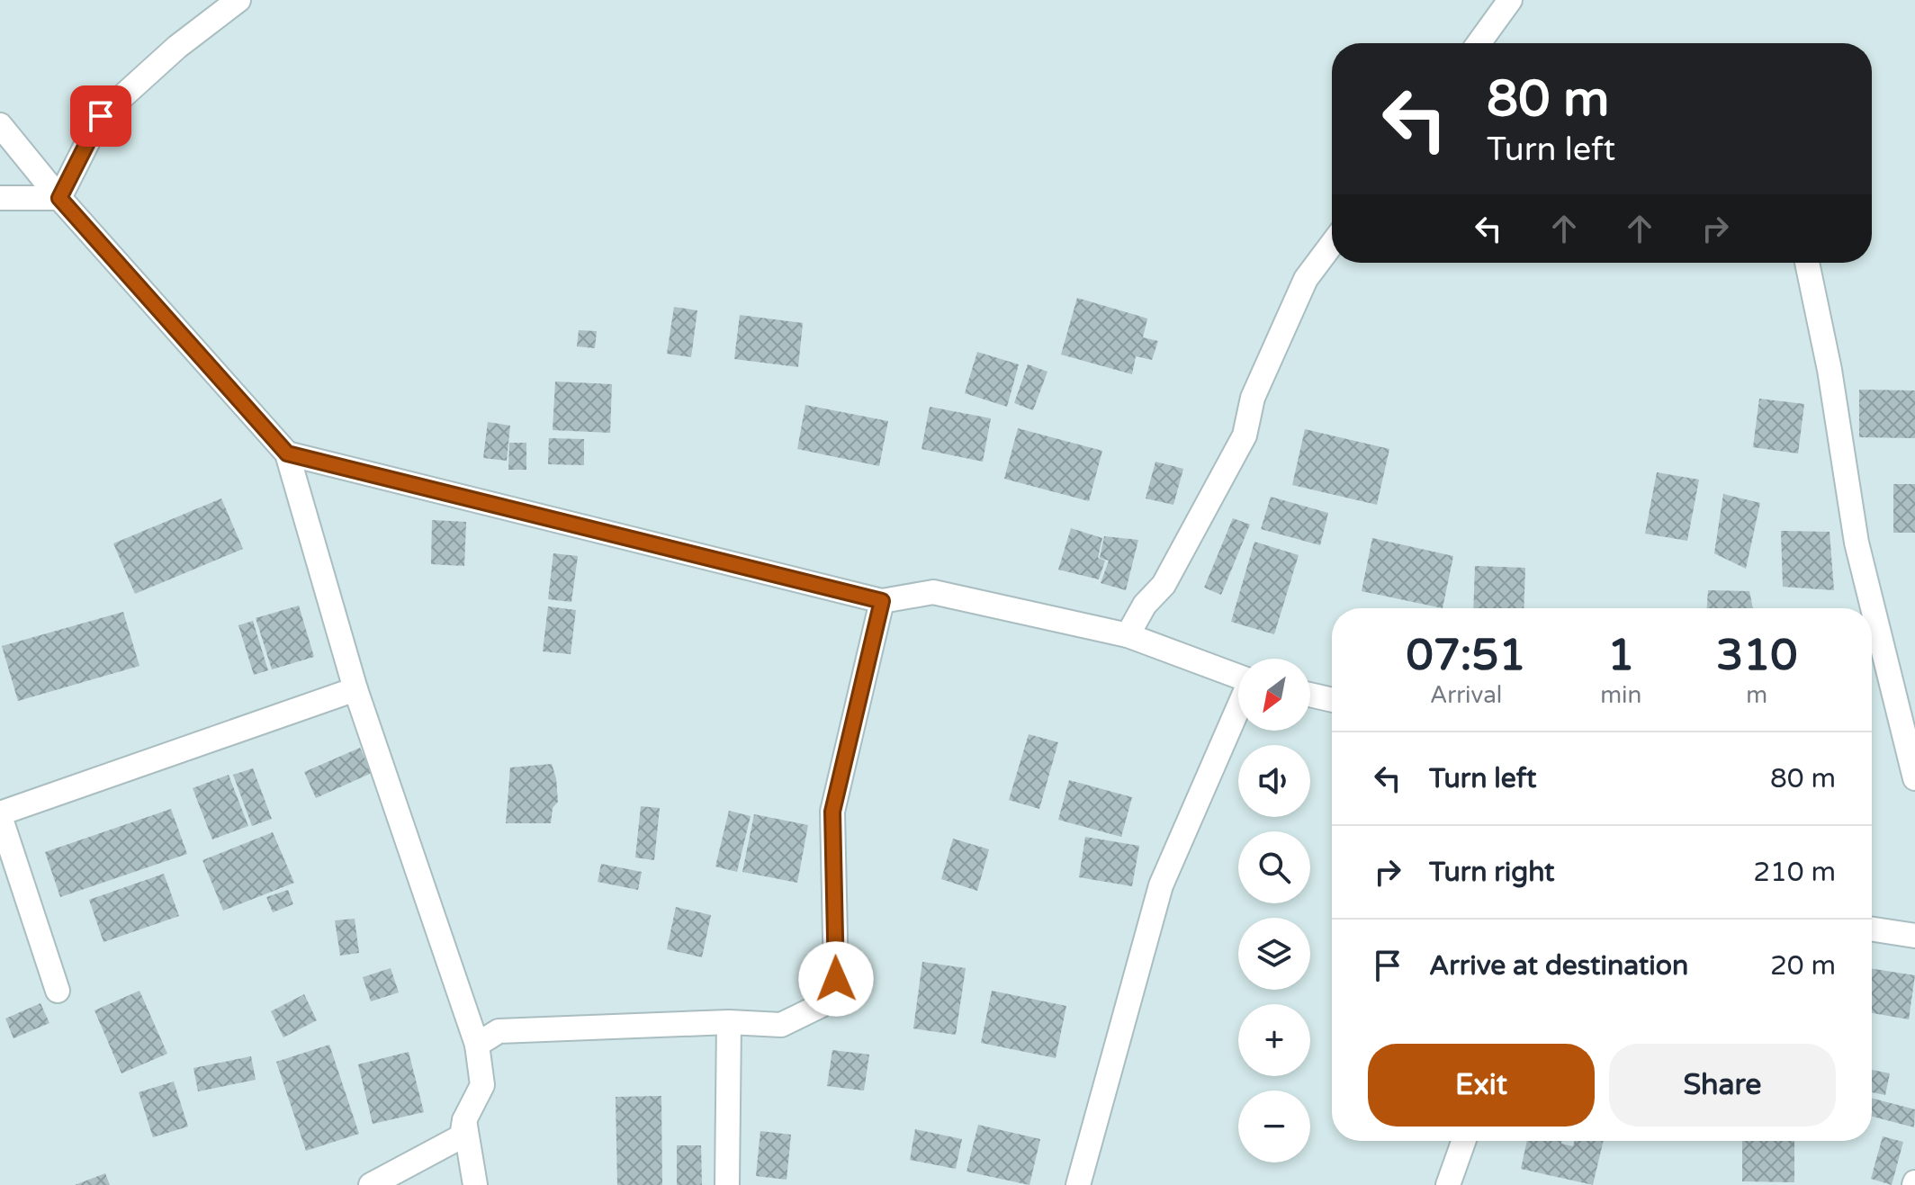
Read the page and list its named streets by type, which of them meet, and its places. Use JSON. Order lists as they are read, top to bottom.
{
  "north": "bottom left",
  "page": {
    "turn": ["80 m", "Turn left"],
    "eta": [
      "07:51",
      "Arrival",
      "1",
      "min",
      "310",
      "m"
    ],
    "map_buttons": ["+", "−"],
    "list": [
      {
        "name": "Turn left",
        "value": "80 m"
      },
      {
        "name": "Turn right",
        "value": "210 m"
      },
      {
        "name": "Arrive at destination",
        "value": "20 m"
      }
    ],
    "buttons": ["Exit", "Share"]
  }
}
